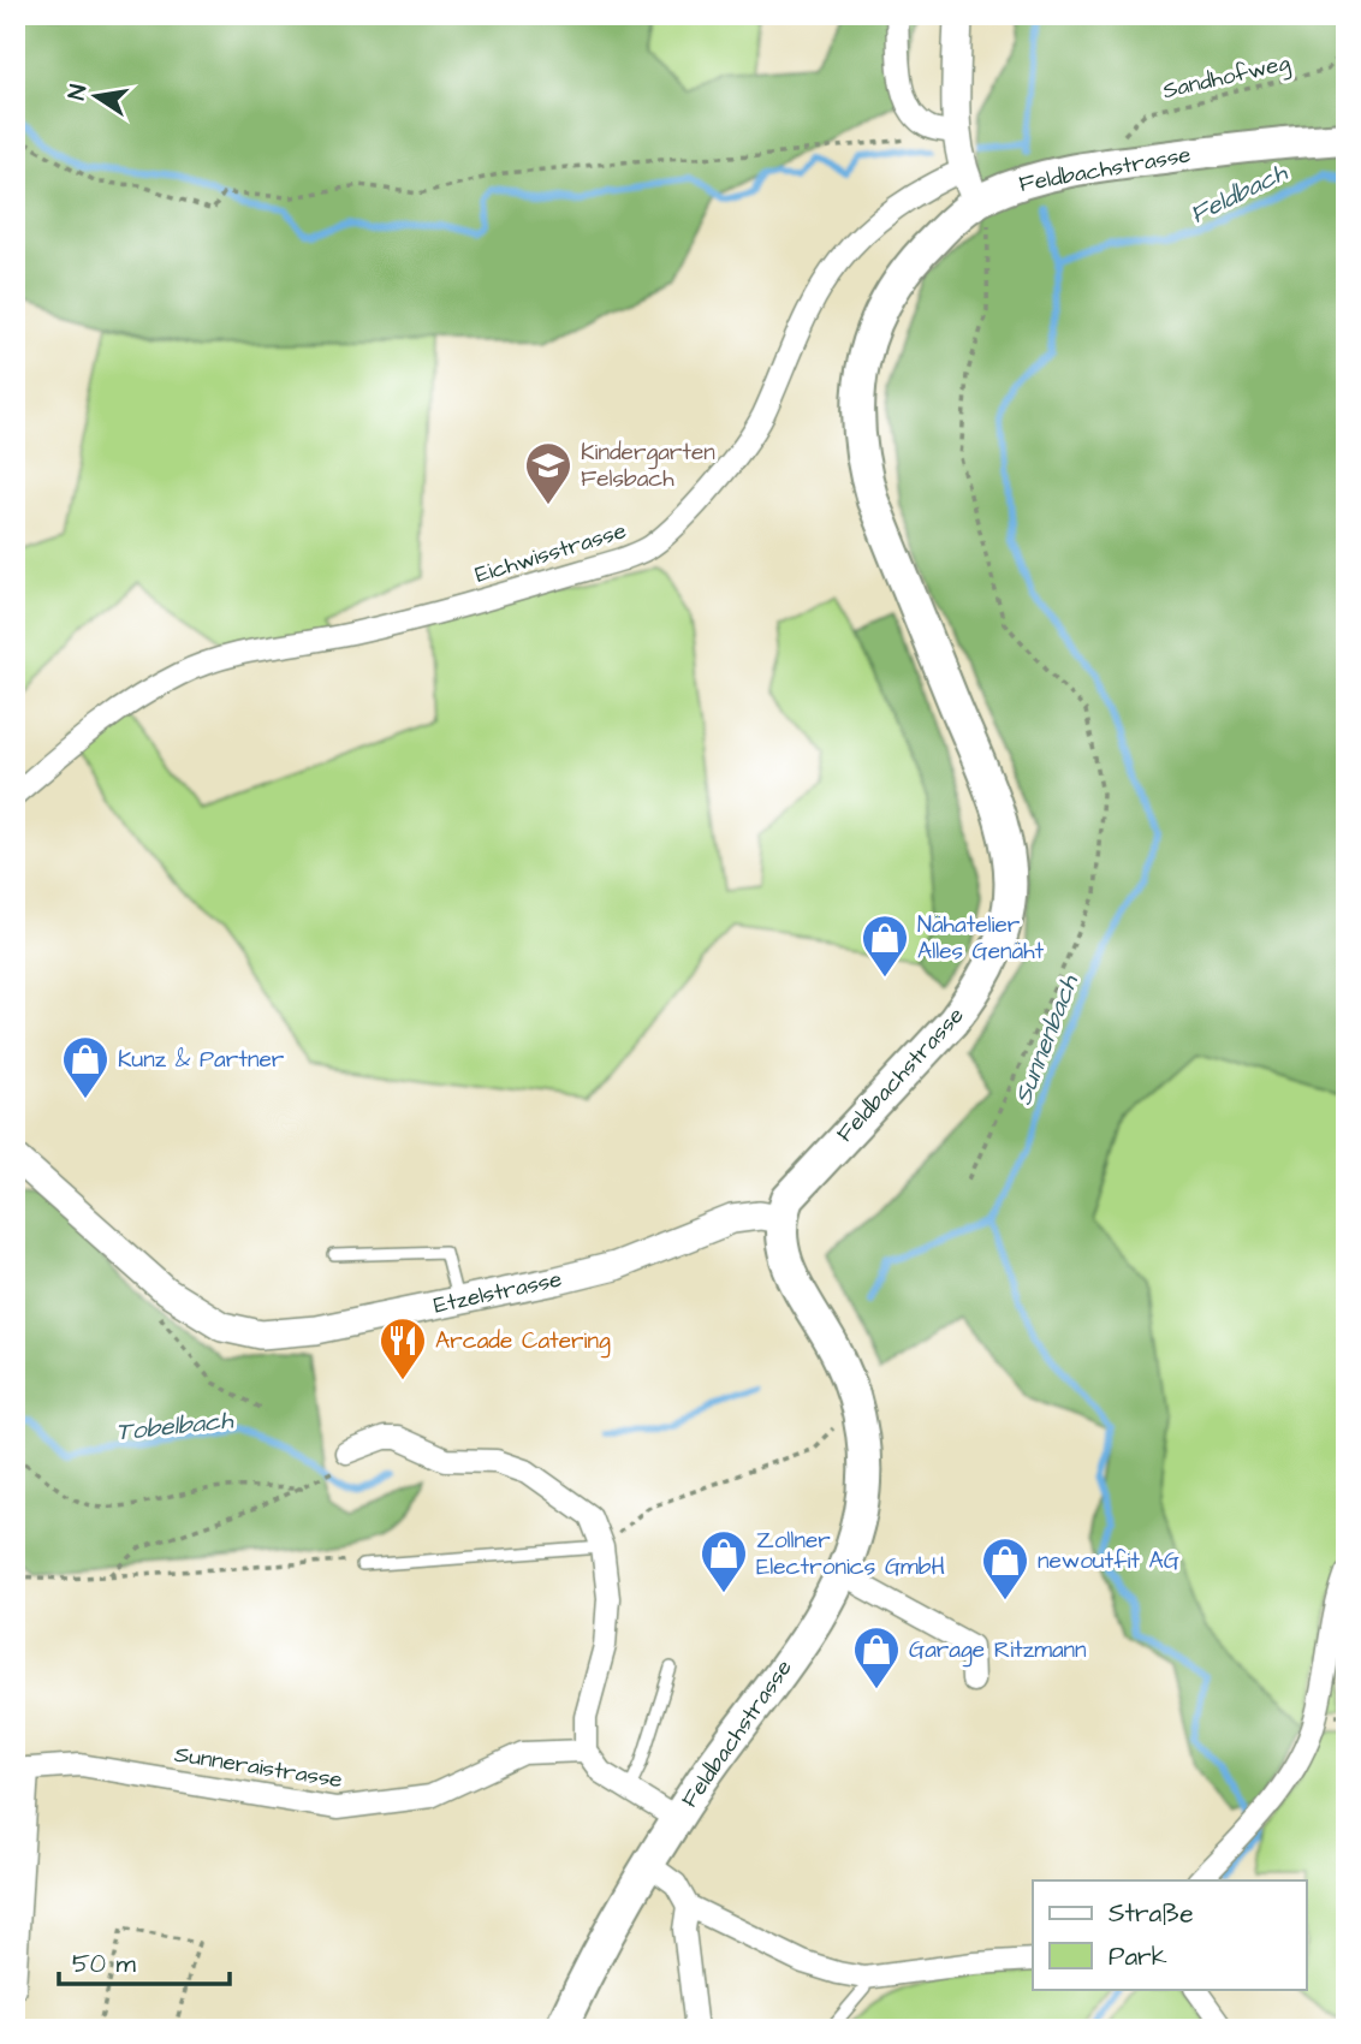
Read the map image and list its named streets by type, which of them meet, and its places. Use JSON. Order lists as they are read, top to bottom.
{
  "streets": {
    "main road": ["Feldbachstrasse"],
    "street": ["Eichwisstrasse", "Etzelstrasse", "Sunneraistrasse"],
    "path": ["Sandhofweg"]
  },
  "crossings": [
    ["Feldbachstrasse", "Etzelstrasse"]
  ],
  "water": ["Feldbach", "Sunnenbach", "Tobelbach"],
  "places": {
    "school or university": ["Kindergarten Felsbach"],
    "shop": [
      "Nähatelier Alles Genäht",
      "Kunz & Partner",
      "Zollner Electronics GmbH",
      "newoutfit AG",
      "Garage Ritzmann"
    ],
    "restaurant": ["Arcade Catering"]
  },
  "legend": ["Straße", "Park"],
  "scale_bar": "50 m",
  "north": "left"
}
